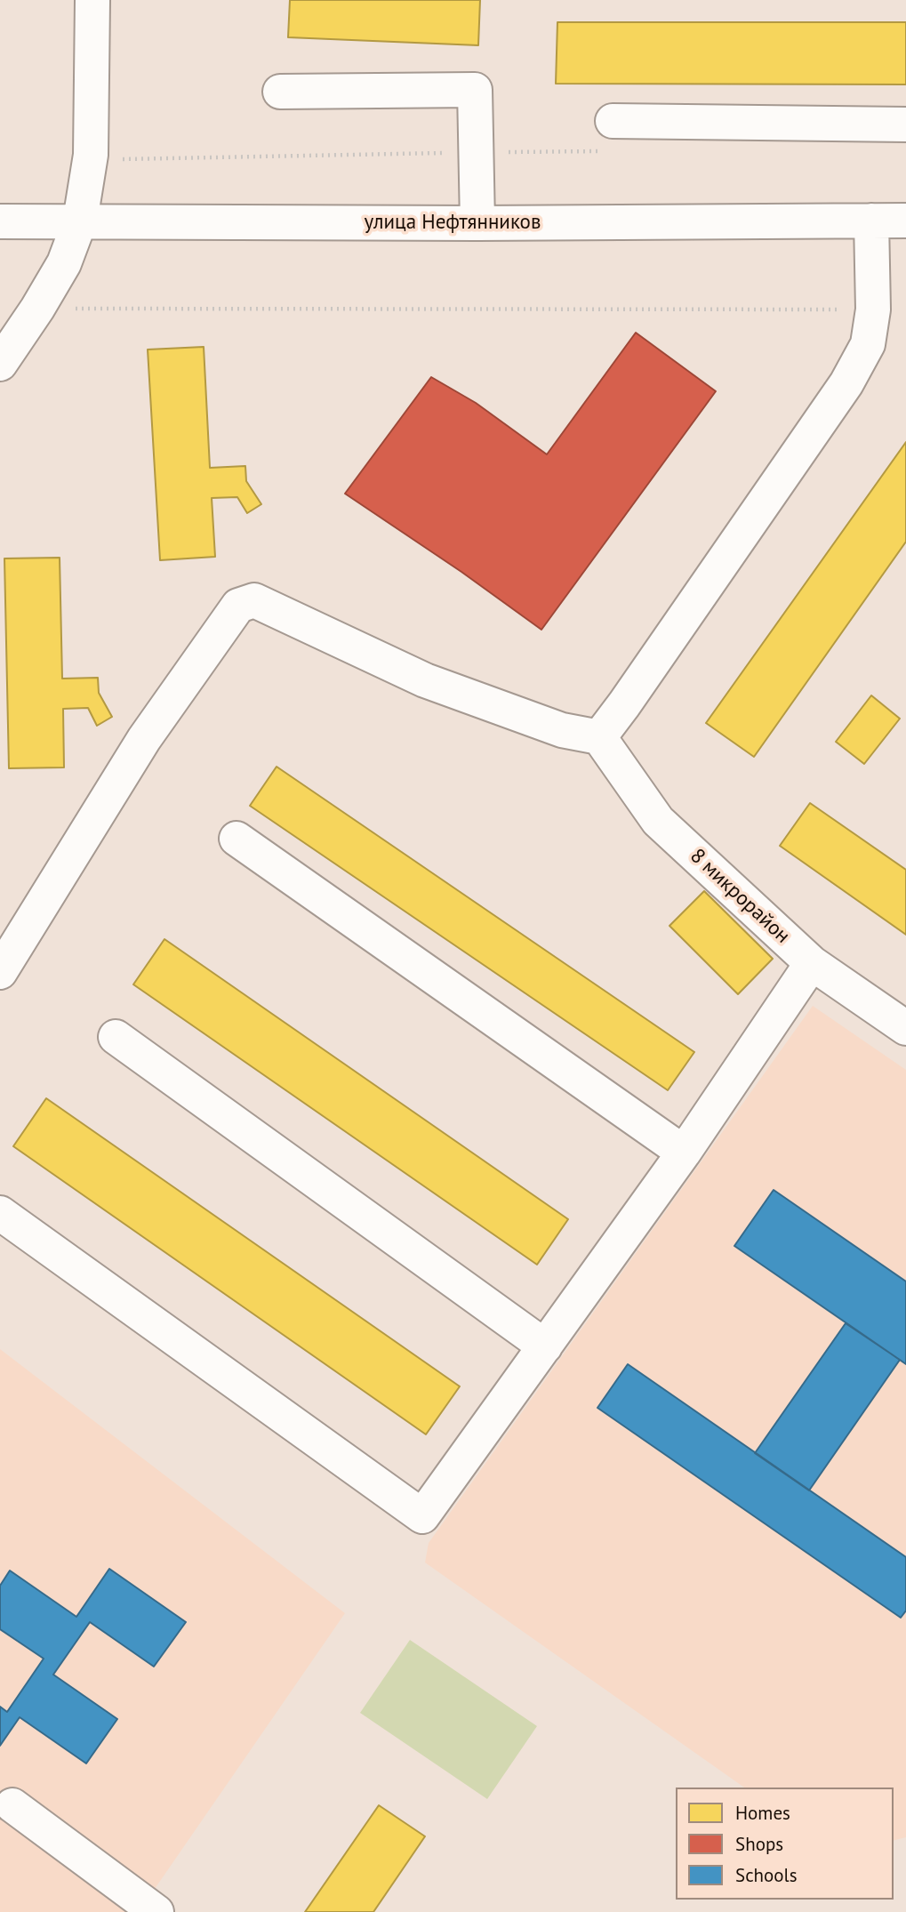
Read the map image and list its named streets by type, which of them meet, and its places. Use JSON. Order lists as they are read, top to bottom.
{
  "streets": {
    "street": ["улица Нефтянников", "8 микрорайон"]
  },
  "legend": ["Homes", "Shops", "Schools"]
}
